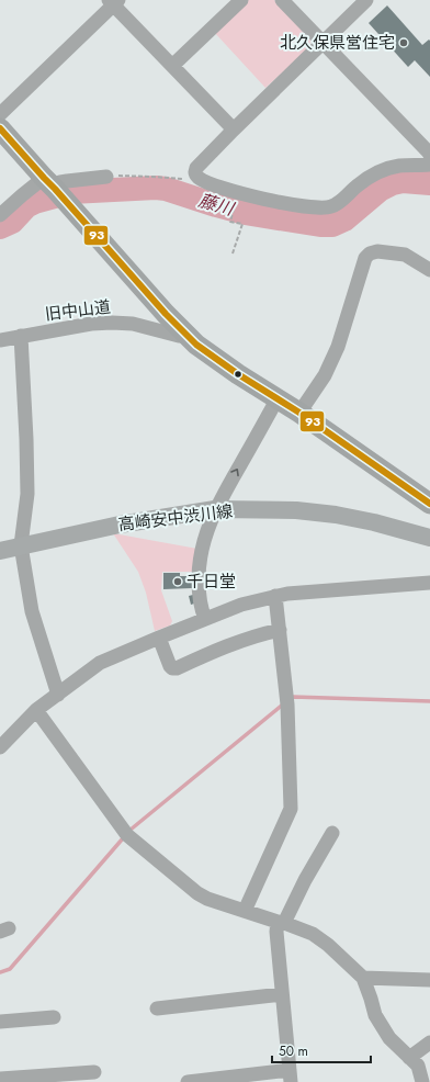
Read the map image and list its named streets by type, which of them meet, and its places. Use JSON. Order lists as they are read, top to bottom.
{
  "streets": {
    "main road": ["高崎安中渋川線"],
    "street": ["旧中山道"]
  },
  "water": ["藤川"],
  "places": ["北久保県営住宅", "千日堂"],
  "lines": ["transit line 93"],
  "scale_bar": "50 m"
}
